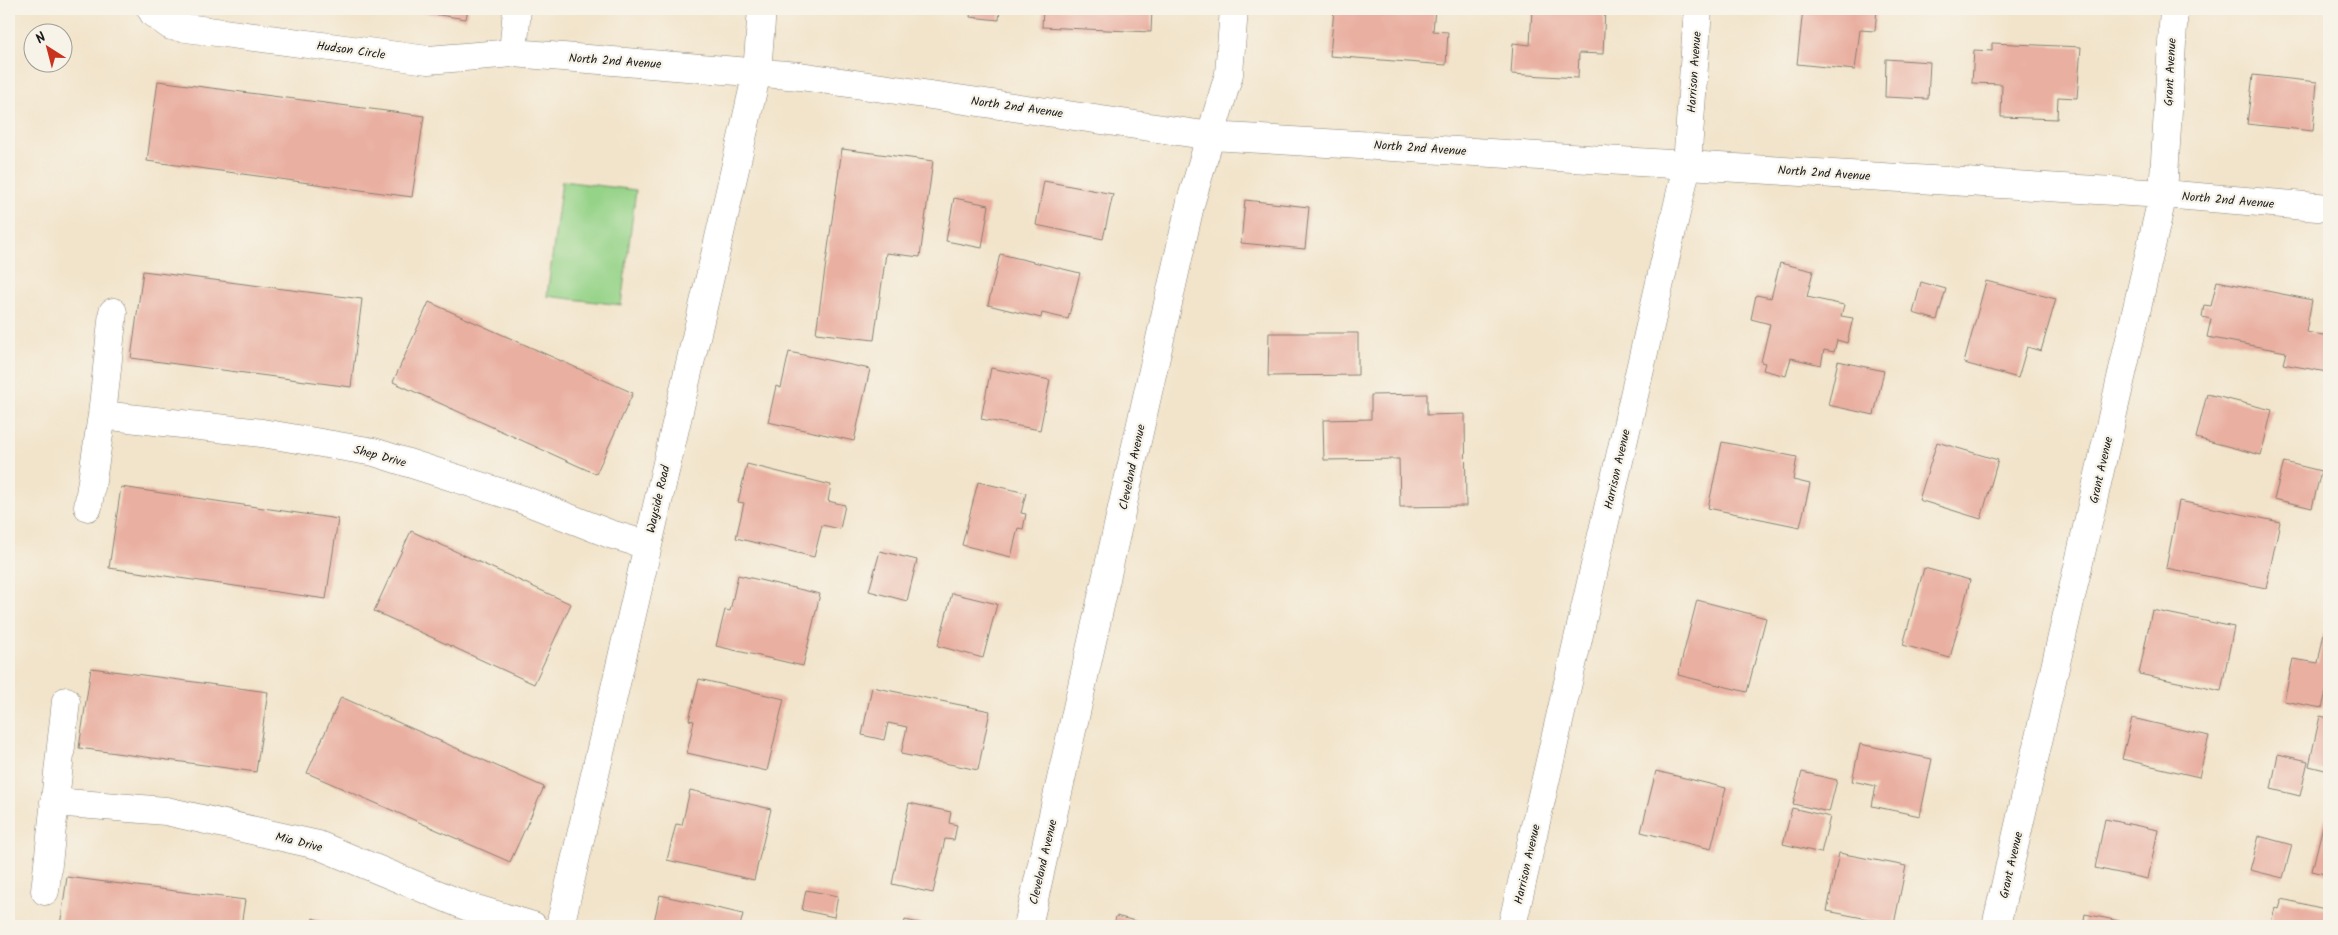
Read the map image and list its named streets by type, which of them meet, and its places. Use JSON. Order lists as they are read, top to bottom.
{
  "streets": {
    "street": [
      "Hudson Circle",
      "North 2nd Avenue",
      "Harrison Avenue",
      "Grant Avenue",
      "Shep Drive",
      "Cleveland Avenue",
      "Wayside Road",
      "Mia Drive"
    ]
  },
  "crossings": [
    ["Hudson Circle", "North 2nd Avenue"],
    ["North 2nd Avenue", "Harrison Avenue"],
    ["North 2nd Avenue", "Grant Avenue"],
    ["North 2nd Avenue", "Cleveland Avenue"],
    ["North 2nd Avenue", "Wayside Road"],
    ["Shep Drive", "Wayside Road"]
  ],
  "north": "top left"
}
